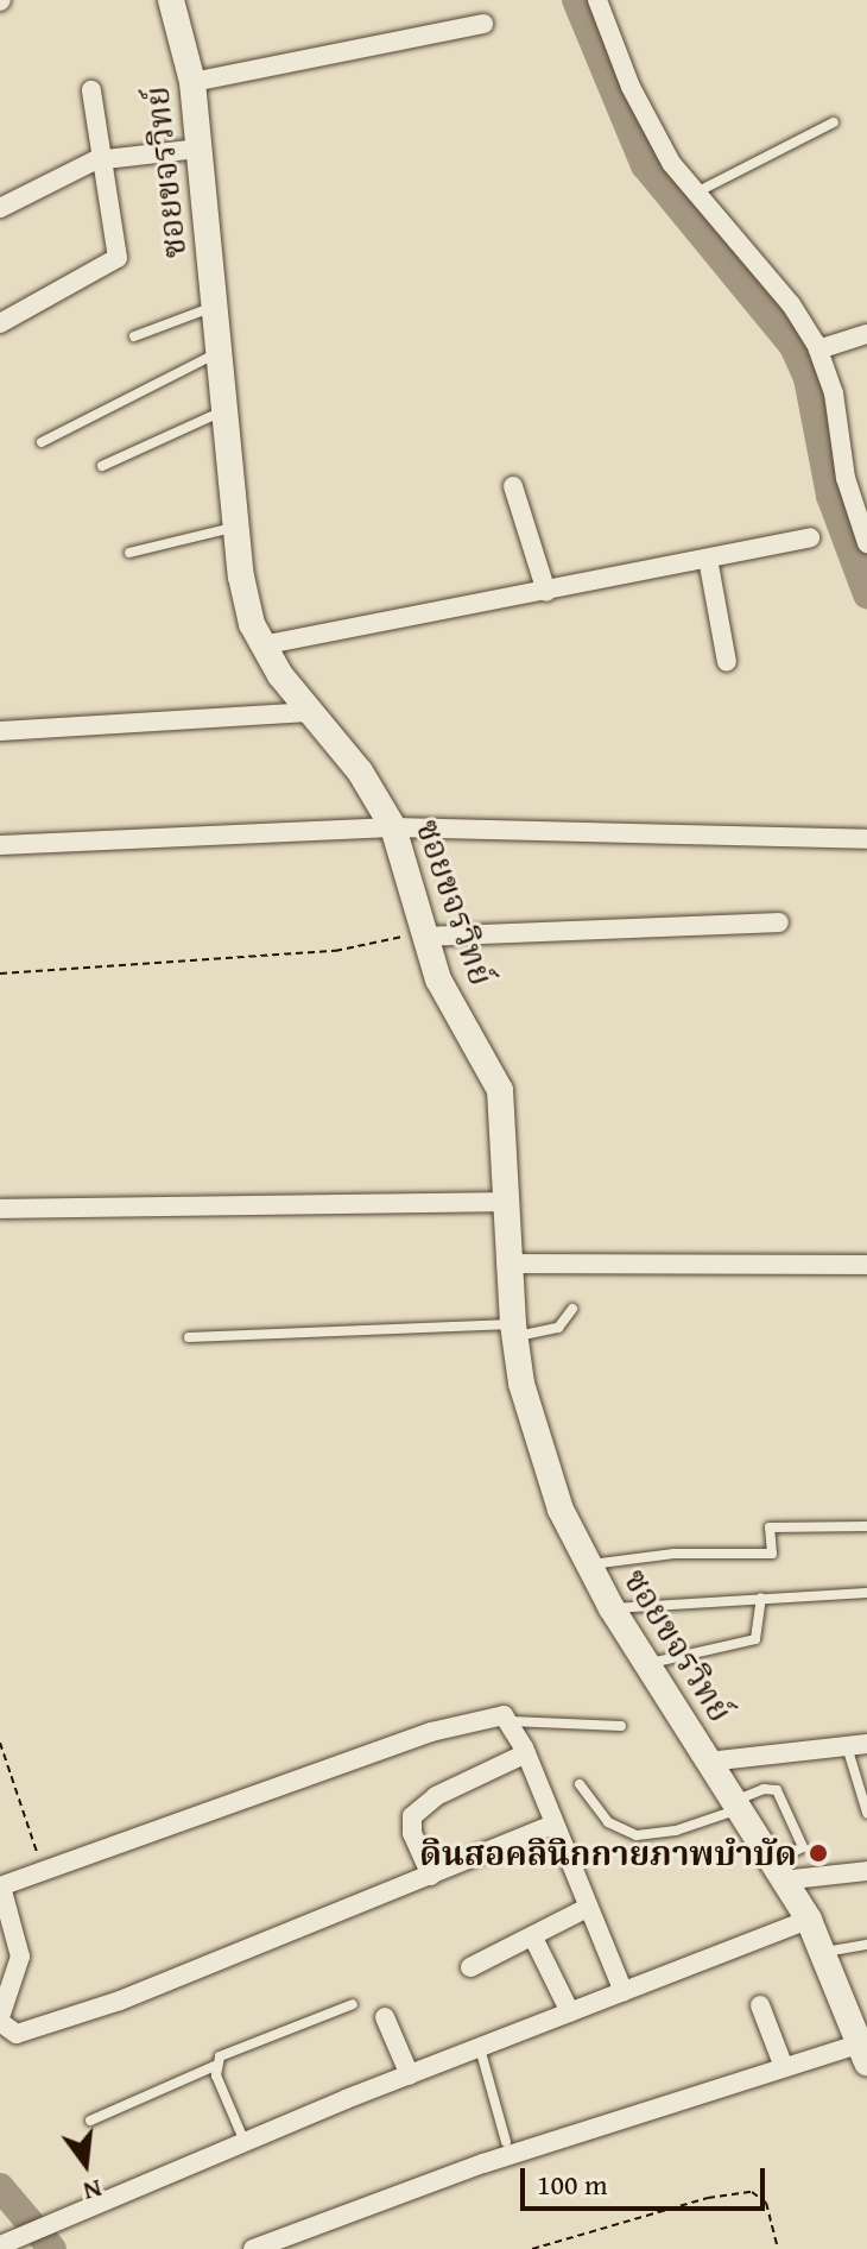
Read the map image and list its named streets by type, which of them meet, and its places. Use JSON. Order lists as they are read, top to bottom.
{
  "streets": {
    "street": ["ซอยขจรวิทย์"]
  },
  "places": ["ดินสอคลินิกกายภาพบำบัด"],
  "scale_bar": "100 m",
  "north": "bottom"
}
